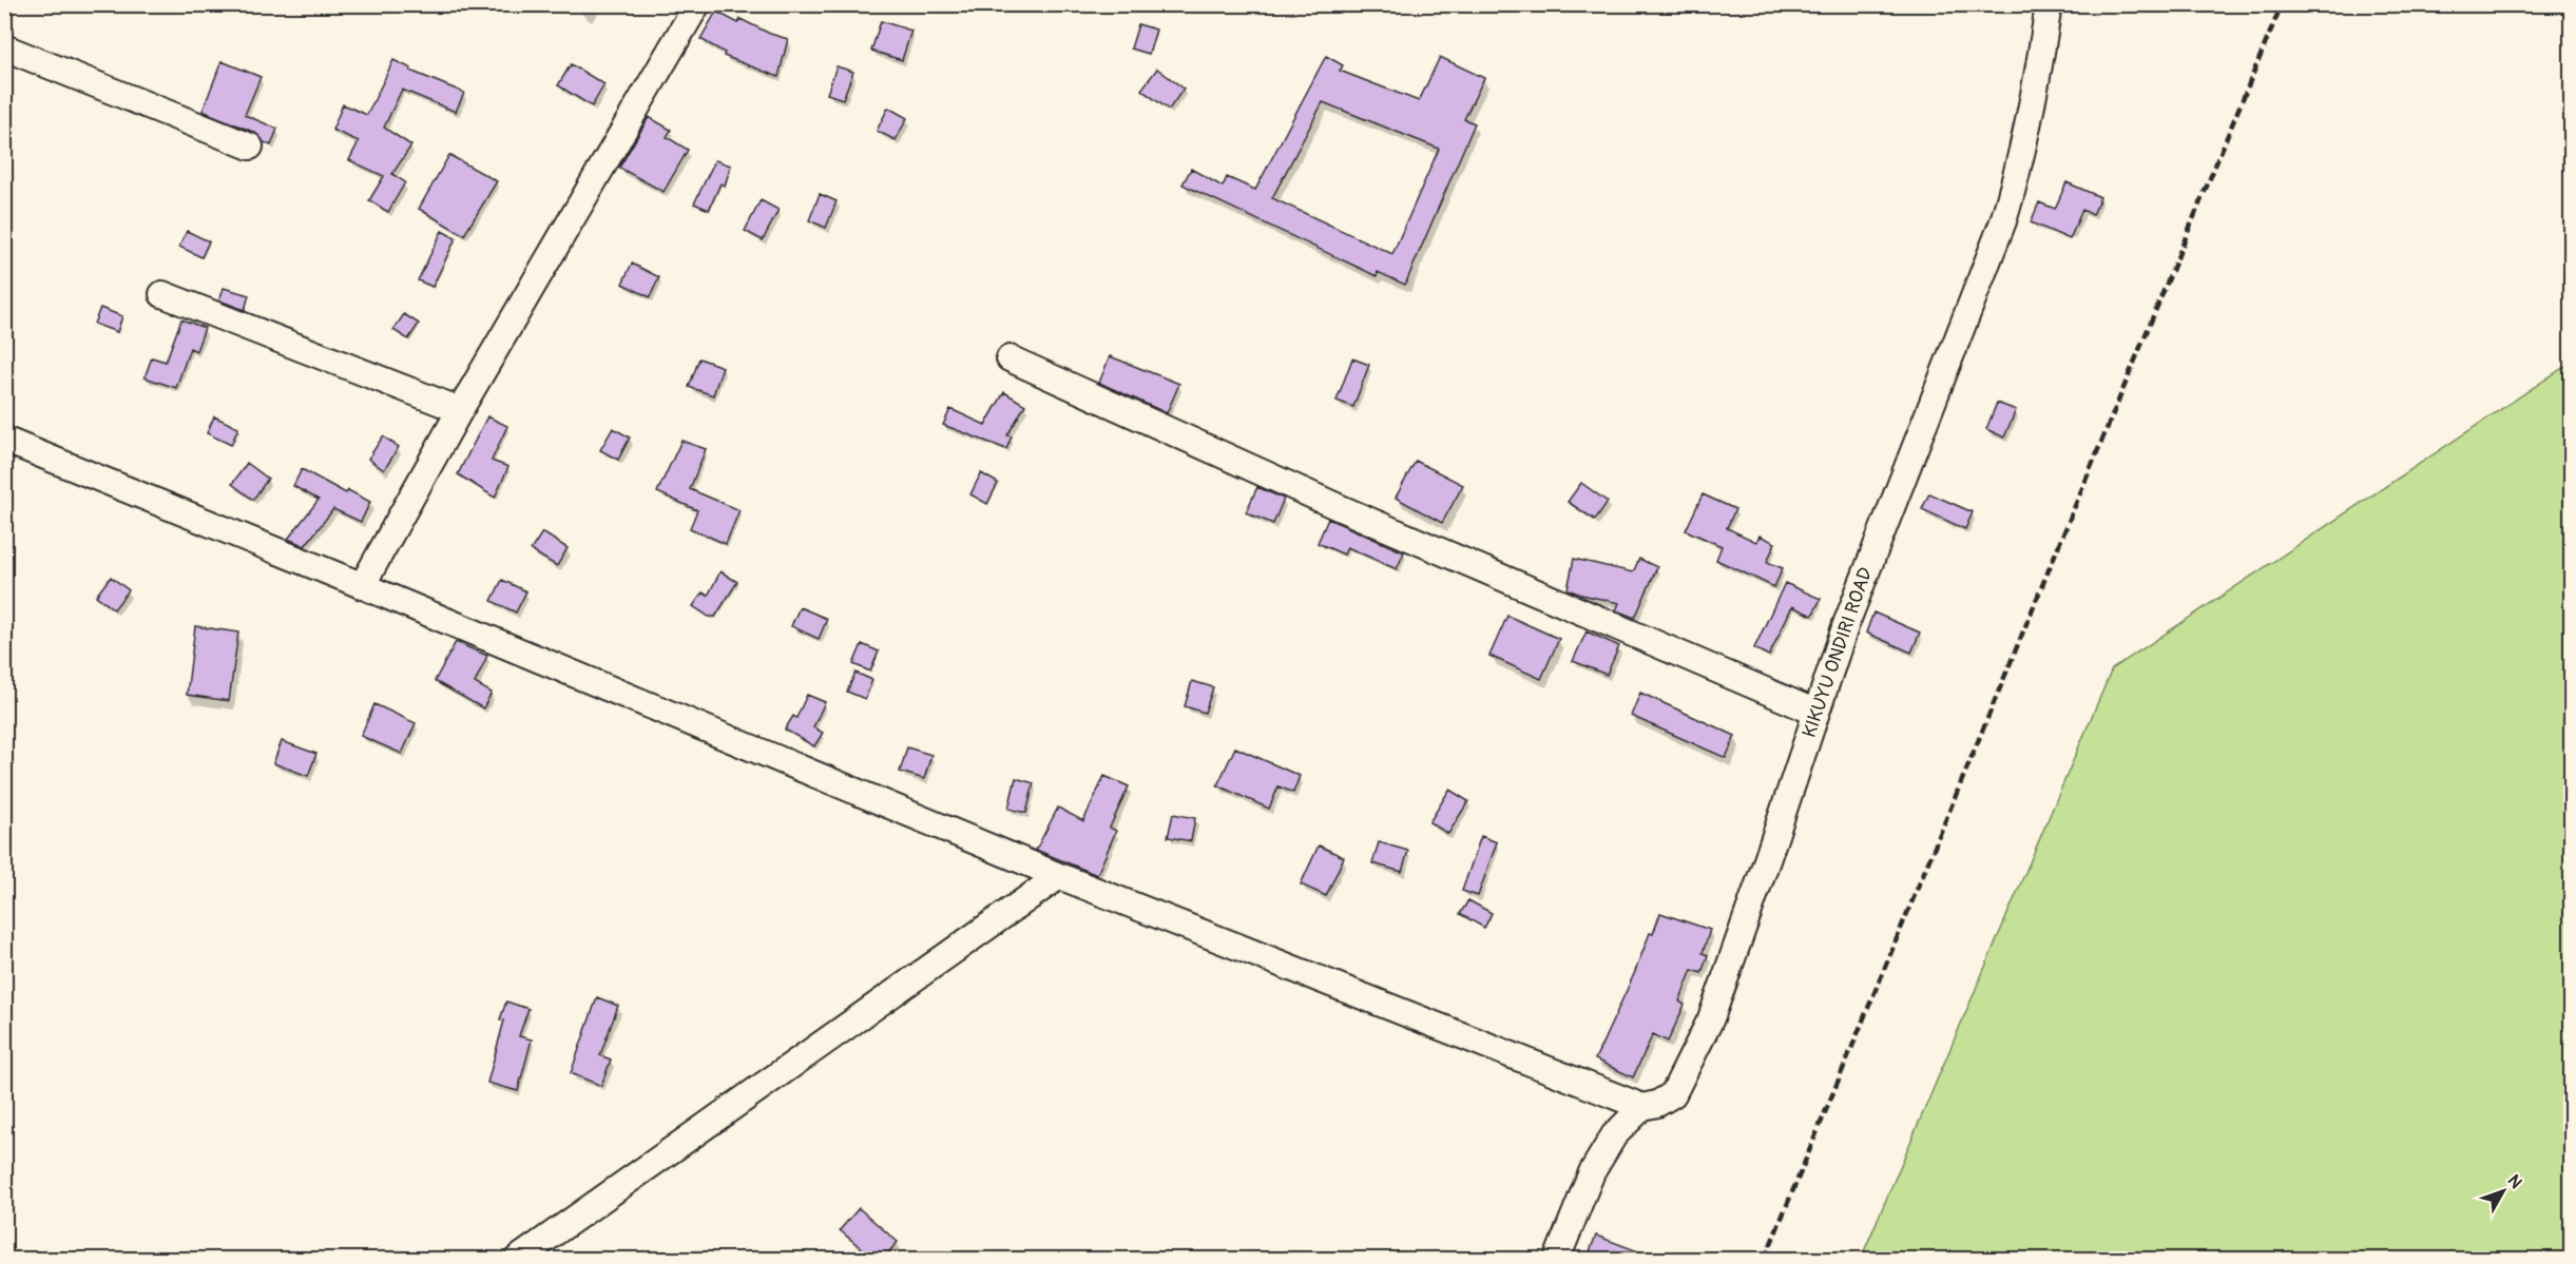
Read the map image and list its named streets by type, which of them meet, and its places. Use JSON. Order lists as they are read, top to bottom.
{
  "streets": {
    "street": ["KIKUYU ONDIRI ROAD"]
  },
  "north": "top right"
}
